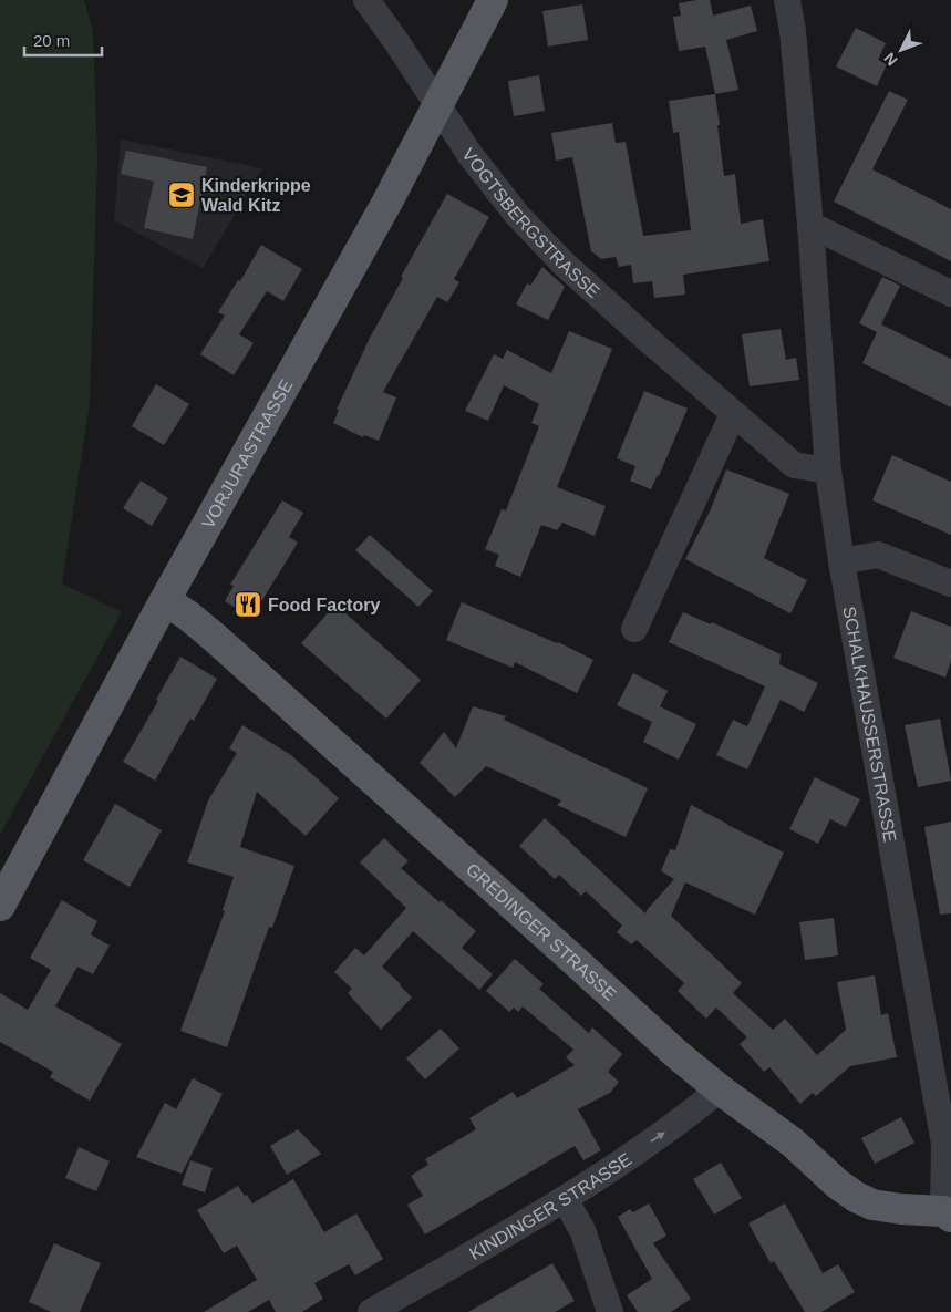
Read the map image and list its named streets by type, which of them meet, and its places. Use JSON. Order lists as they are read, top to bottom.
{
  "streets": {
    "main road": ["VORJURASTRASSE", "GREDINGER STRASSE"],
    "street": ["VOGTSBERGSTRASSE", "SCHALKHAUSSERSTRASSE", "KINDINGER STRASSE"]
  },
  "crossings": [
    ["VOGTSBERGSTRASSE", "VORJURASTRASSE"],
    ["VOGTSBERGSTRASSE", "SCHALKHAUSSERSTRASSE"],
    ["VORJURASTRASSE", "GREDINGER STRASSE"],
    ["SCHALKHAUSSERSTRASSE", "GREDINGER STRASSE"],
    ["GREDINGER STRASSE", "KINDINGER STRASSE"]
  ],
  "one_way": ["KINDINGER STRASSE"],
  "places": {
    "school or university": ["Kinderkrippe Wald Kitz"],
    "restaurant": ["Food Factory"]
  },
  "scale_bar": "20 m",
  "north": "bottom left"
}
